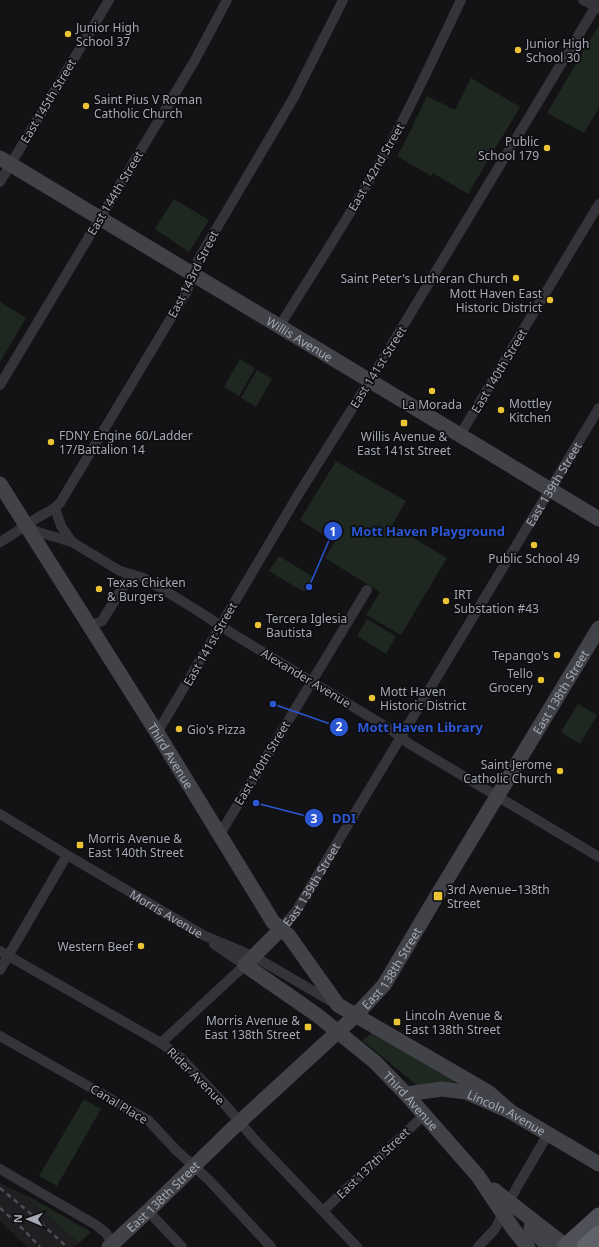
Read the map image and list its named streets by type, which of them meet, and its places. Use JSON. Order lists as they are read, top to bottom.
{
  "streets": {
    "main road": [
      "Willis Avenue",
      "East 139th Street",
      "East 138th Street",
      "Third Avenue",
      "Lincoln Avenue"
    ],
    "street": [
      "East 145th Street",
      "East 142nd Street",
      "East 144th Street",
      "East 143rd Street",
      "East 141st Street",
      "East 140th Street",
      "Alexander Avenue",
      "Morris Avenue",
      "Rider Avenue",
      "Canal Place",
      "East 137th Street"
    ]
  },
  "crossings": [
    ["East 145th Street", "Willis Avenue"],
    ["East 142nd Street", "Willis Avenue"],
    ["East 144th Street", "Willis Avenue"],
    ["East 143rd Street", "Willis Avenue"],
    ["East 143rd Street", "Alexander Avenue"],
    ["East 143rd Street", "Third Avenue"],
    ["Willis Avenue", "East 141st Street"],
    ["Willis Avenue", "East 140th Street"],
    ["Willis Avenue", "East 139th Street"],
    ["East 141st Street", "Alexander Avenue"],
    ["East 141st Street", "Third Avenue"],
    ["East 140th Street", "Alexander Avenue"],
    ["East 140th Street", "Third Avenue"],
    ["East 139th Street", "Alexander Avenue"],
    ["East 139th Street", "Third Avenue"],
    ["East 139th Street", "Morris Avenue"],
    ["East 139th Street", "Rider Avenue"],
    ["Alexander Avenue", "East 138th Street"],
    ["Alexander Avenue", "Third Avenue"],
    ["East 138th Street", "Third Avenue"],
    ["East 138th Street", "Rider Avenue"],
    ["East 138th Street", "Canal Place"],
    ["Third Avenue", "Lincoln Avenue"],
    ["Third Avenue", "East 137th Street"],
    ["Rider Avenue", "East 137th Street"]
  ],
  "places": {
    "other": [
      "Junior High School 37",
      "Junior High School 30",
      "Saint Pius V Roman Catholic Church",
      "Public School 179",
      "Saint Peter's Lutheran Church",
      "Mott Haven East Historic District",
      "La Morada",
      "Mottley Kitchen",
      "FDNY Engine 60/Ladder 17/Battalion 14",
      "Public School 49",
      "Mott Haven Playground",
      "Texas Chicken & Burgers",
      "IRT Substation #43",
      "Tercera Iglesia Bautista",
      "Tepango's",
      "Tello Grocery",
      "Mott Haven Historic District",
      "Mott Haven Library",
      "Gio's Pizza",
      "Saint Jerome Catholic Church",
      "DDI",
      "Western Beef"
    ],
    "transit": [
      "Willis Avenue & East 141st Street",
      "Morris Avenue & East 140th Street",
      "3rd Avenue–138th Street",
      "Lincoln Avenue & East 138th Street",
      "Morris Avenue & East 138th Street"
    ]
  },
  "north": "left"
}
